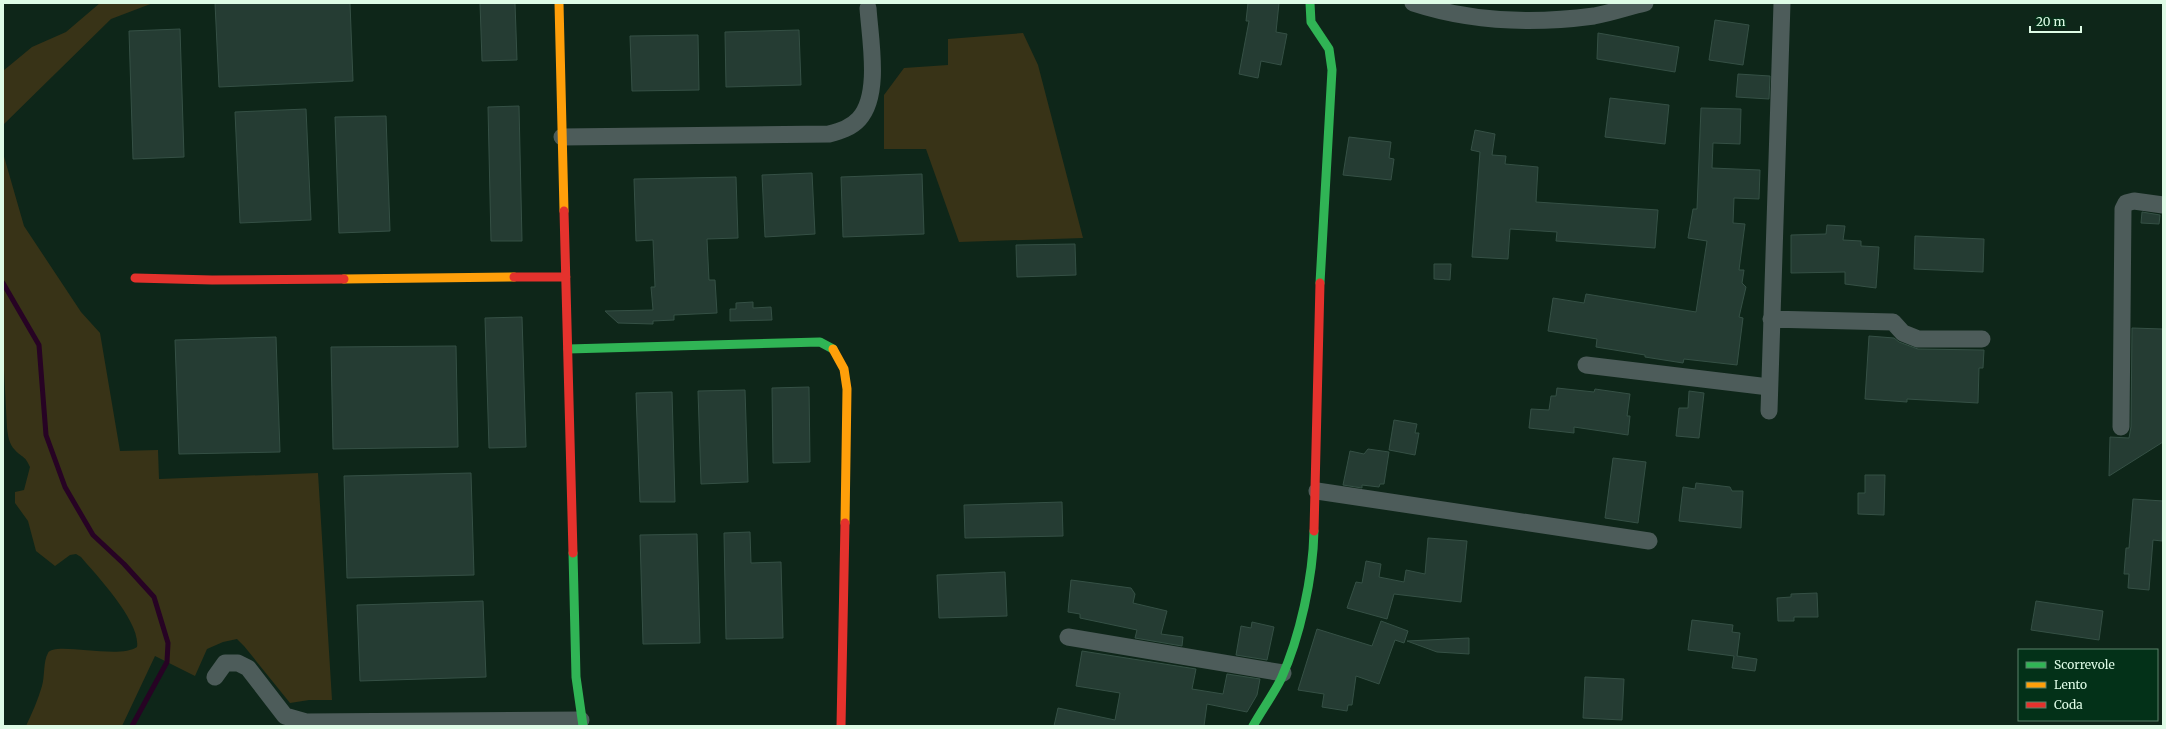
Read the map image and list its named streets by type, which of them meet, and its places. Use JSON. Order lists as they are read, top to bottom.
{
  "legend": ["Scorrevole", "Lento", "Coda"],
  "scale_bar": "20 m"
}
